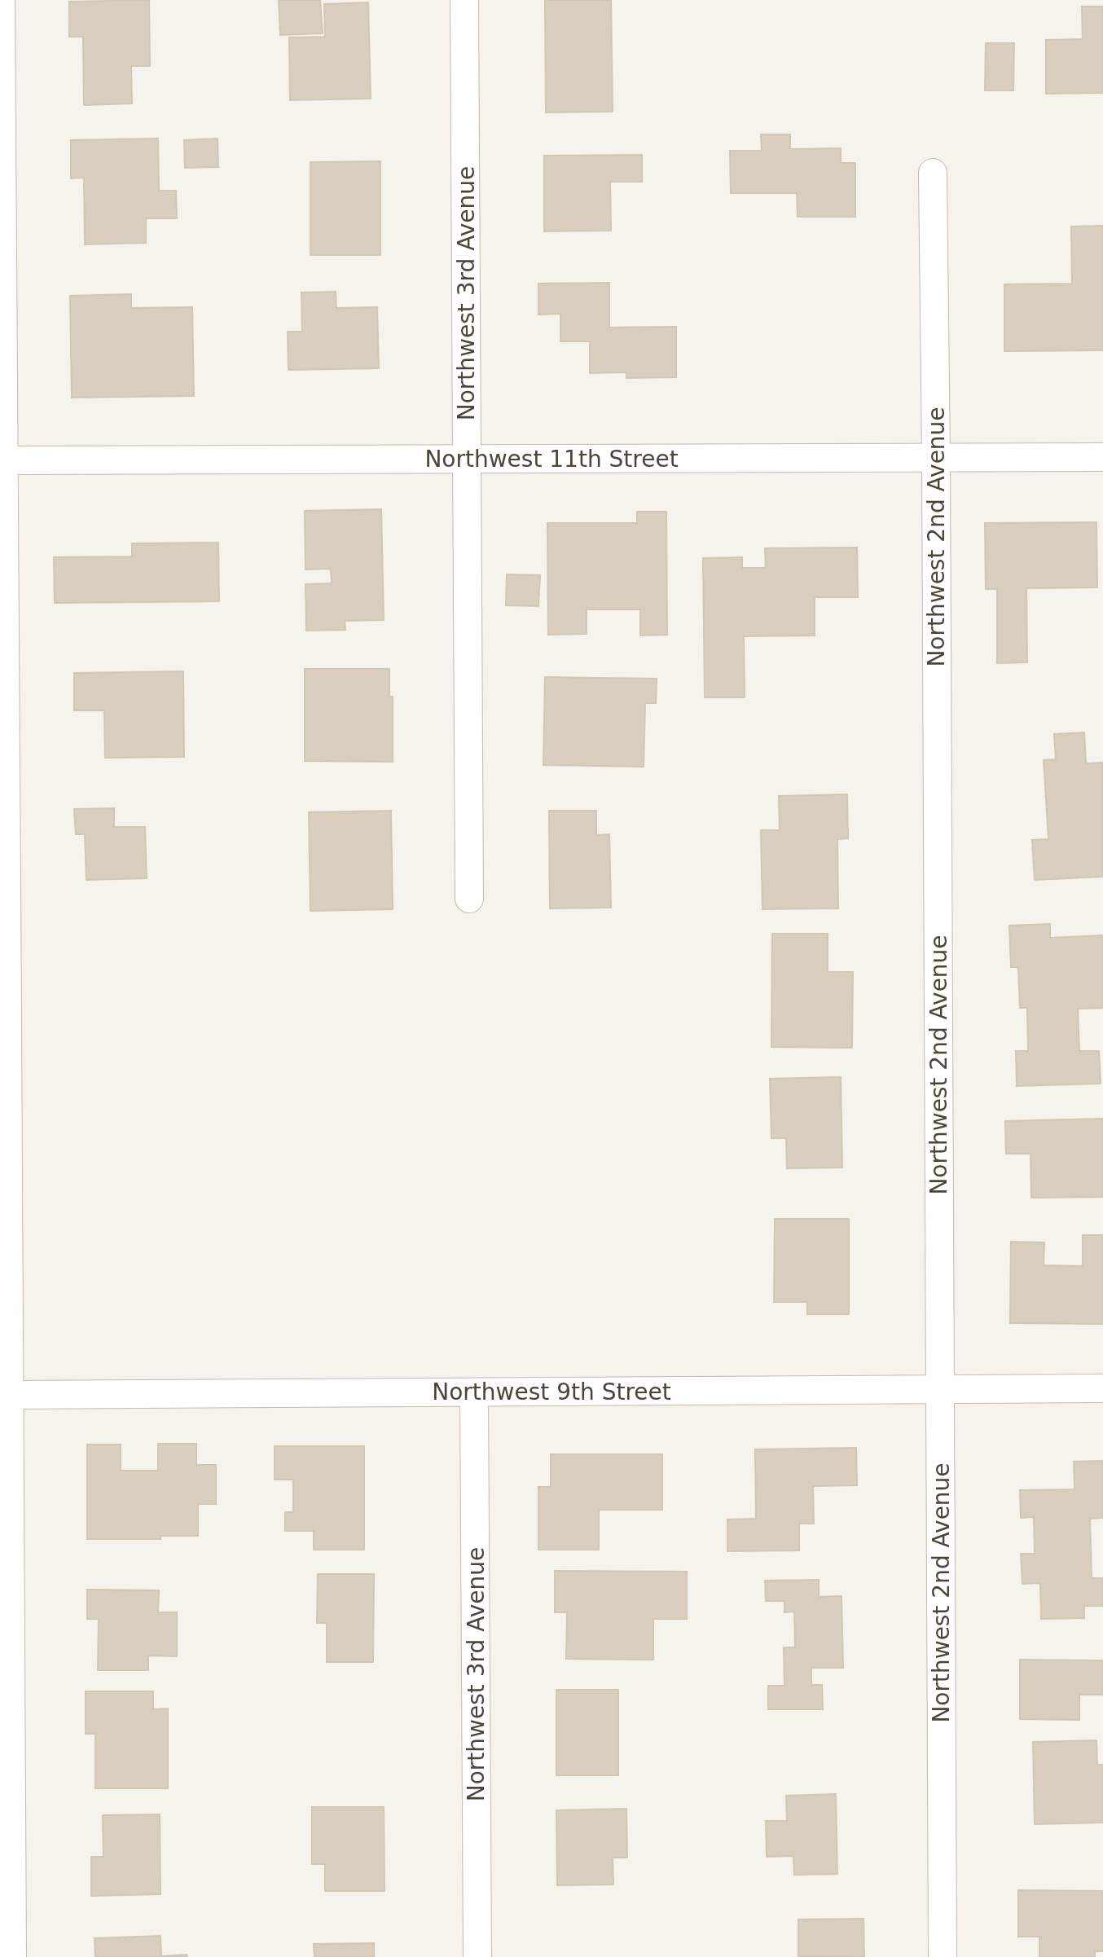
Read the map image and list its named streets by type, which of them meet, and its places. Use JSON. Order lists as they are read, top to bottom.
{
  "streets": {
    "street": [
      "Northwest 3rd Avenue",
      "Northwest 11th Street",
      "Northwest 2nd Avenue",
      "Northwest 9th Street"
    ]
  },
  "crossings": [
    ["Northwest 3rd Avenue", "Northwest 11th Street"],
    ["Northwest 3rd Avenue", "Northwest 9th Street"],
    ["Northwest 11th Street", "Northwest 2nd Avenue"],
    ["Northwest 2nd Avenue", "Northwest 9th Street"]
  ]
}
